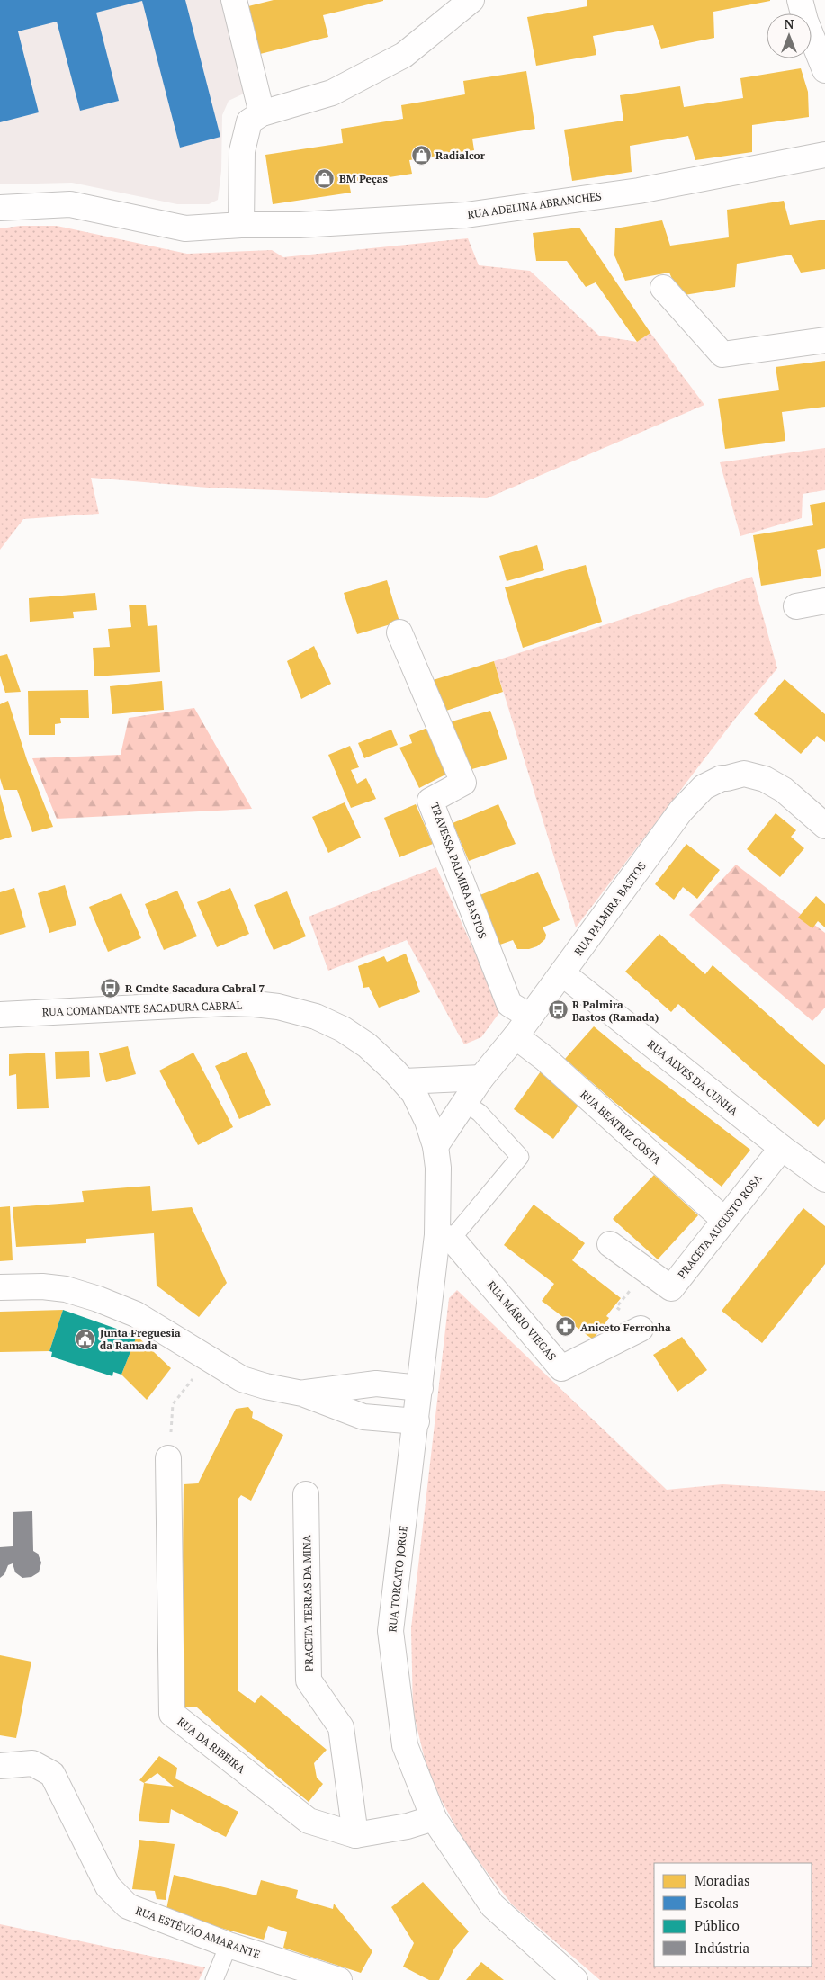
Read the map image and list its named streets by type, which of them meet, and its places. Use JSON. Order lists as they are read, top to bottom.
{
  "streets": {
    "street": [
      "RUA ADELINA ABRANCHES",
      "TRAVESSA PALMIRA BASTOS",
      "RUA PALMIRA BASTOS",
      "RUA COMANDANTE SACADURA CABRAL",
      "RUA ALVES DA CUNHA",
      "RUA BEATRIZ COSTA",
      "PRACETA AUGUSTO ROSA",
      "RUA MÁRIO VIEGAS",
      "RUA TORCATO JORGE",
      "PRACETA TERRAS DA MINA",
      "RUA DA RIBEIRA",
      "RUA ESTÊVÃO AMARANTE"
    ]
  },
  "crossings": [
    ["TRAVESSA PALMIRA BASTOS", "RUA PALMIRA BASTOS"],
    ["RUA PALMIRA BASTOS", "RUA COMANDANTE SACADURA CABRAL"],
    ["RUA PALMIRA BASTOS", "RUA ALVES DA CUNHA"],
    ["RUA PALMIRA BASTOS", "RUA BEATRIZ COSTA"],
    ["RUA PALMIRA BASTOS", "RUA TORCATO JORGE"],
    ["RUA COMANDANTE SACADURA CABRAL", "RUA TORCATO JORGE"],
    ["RUA ALVES DA CUNHA", "PRACETA AUGUSTO ROSA"],
    ["RUA BEATRIZ COSTA", "PRACETA AUGUSTO ROSA"],
    ["RUA MÁRIO VIEGAS", "RUA TORCATO JORGE"],
    ["RUA TORCATO JORGE", "RUA DA RIBEIRA"],
    ["PRACETA TERRAS DA MINA", "RUA DA RIBEIRA"]
  ],
  "places": {
    "shop": ["Radialcor", "BM Peças"],
    "bus stop": ["R Cmdte Sacadura Cabral 7", "R Palmira Bastos (Ramada)"],
    "pharmacy": ["Aniceto Ferronha"],
    "public building": ["Junta Freguesia da Ramada"]
  },
  "legend": [
    "Moradias",
    "Escolas",
    "Público",
    "Indústria"
  ],
  "north": "top"
}
